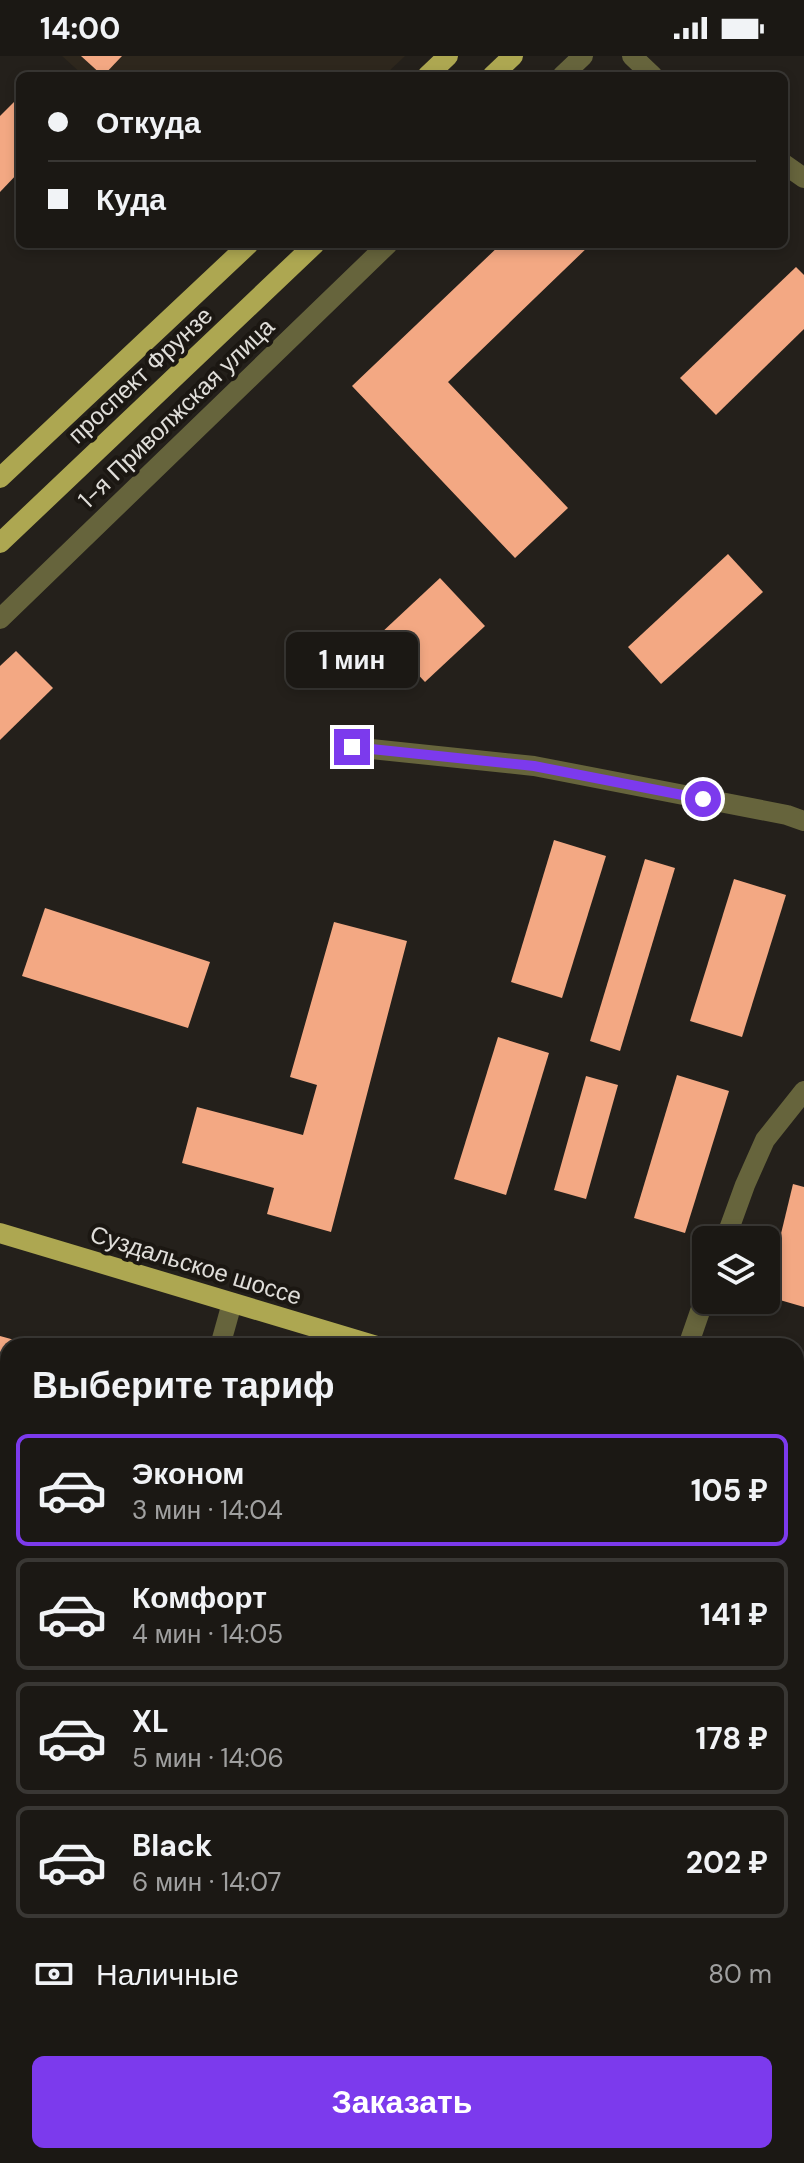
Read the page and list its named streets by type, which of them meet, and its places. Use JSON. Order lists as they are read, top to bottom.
{
  "streets": {
    "main road": ["проспект Фрунзе", "Суздальское шоссе"],
    "street": ["1-я Приволжская улица"]
  },
  "page": {
    "status": "14:00",
    "banner": ["Откуда", "Куда"],
    "bubble": "1 мин",
    "heading": "Выберите тариф",
    "list": [
      {
        "name": "Эконом",
        "note": "3 мин · 14:04",
        "value": "105 ₽"
      },
      {
        "name": "Комфорт",
        "note": "4 мин · 14:05",
        "value": "141 ₽"
      },
      {
        "name": "XL",
        "note": "5 мин · 14:06",
        "value": "178 ₽"
      },
      {
        "name": "Black",
        "note": "6 мин · 14:07",
        "value": "202 ₽"
      }
    ],
    "pay": ["Наличные", "80 m"],
    "buttons": "Заказать"
  }
}
